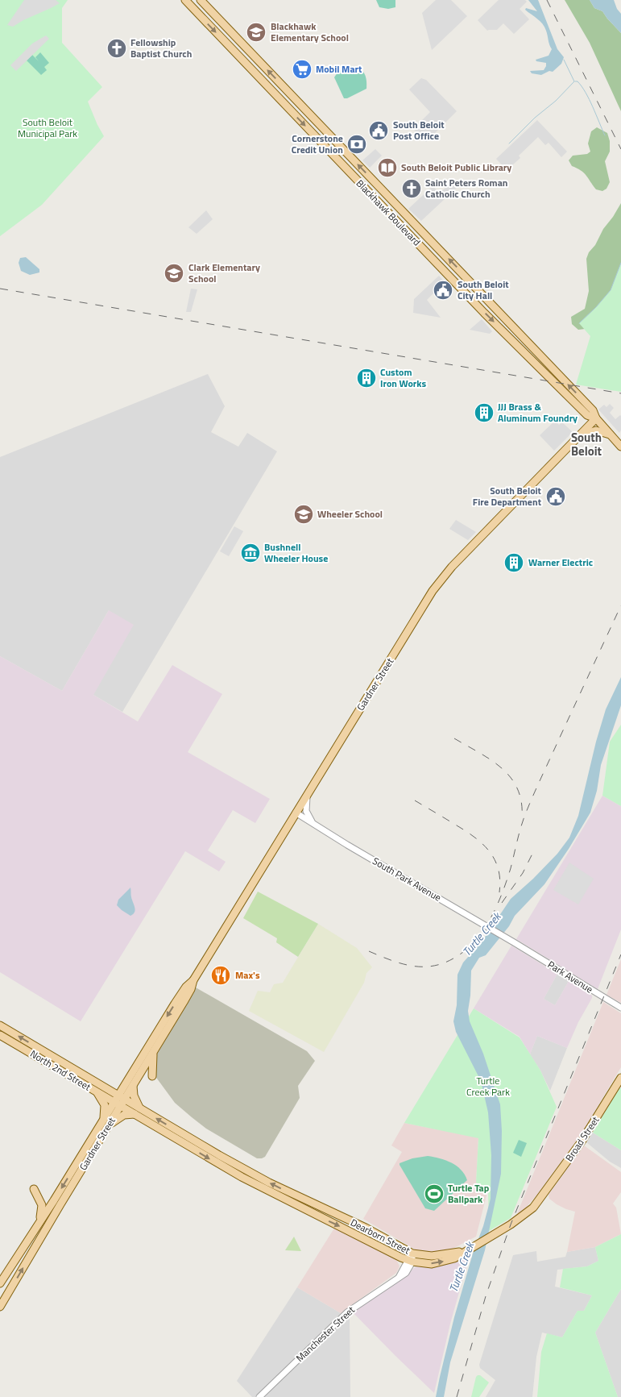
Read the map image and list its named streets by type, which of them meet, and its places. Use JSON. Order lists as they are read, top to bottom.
{
  "streets": {
    "main road": [
      "Blackhawk Boulevard",
      "Gardner Street",
      "North 2nd Street",
      "Broad Street",
      "Dearborn Street"
    ],
    "street": ["South Park Avenue", "Park Avenue", "Manchester Street"]
  },
  "crossings": [
    ["Blackhawk Boulevard", "Gardner Street"],
    ["Gardner Street", "South Park Avenue"],
    ["Gardner Street", "North 2nd Street"],
    ["Gardner Street", "Dearborn Street"],
    ["South Park Avenue", "Park Avenue"],
    ["North 2nd Street", "Dearborn Street"],
    ["Broad Street", "Dearborn Street"],
    ["Dearborn Street", "Manchester Street"]
  ],
  "districts": ["South Beloit"],
  "water": ["Turtle Creek"],
  "parks": ["South Beloit Municipal Park", "Turtle Creek Park"],
  "places": {
    "school or university": ["Blackhawk Elementary School", "Clark Elementary School", "Wheeler School"],
    "church": ["Fellowship Baptist Church", "Saint Peters Roman Catholic Church"],
    "supermarket": ["Mobil Mart"],
    "public building": ["South Beloit Post Office", "South Beloit City Hall", "South Beloit Fire Department"],
    "bank": ["Cornerstone Credit Union"],
    "library": ["South Beloit Public Library"],
    "building": ["Custom Iron Works", "JJJ Brass & Aluminum Foundry", "Warner Electric"],
    "museum": ["Bushnell Wheeler House"],
    "restaurant": ["Max's"],
    "sports": ["Turtle Tap Ballpark"]
  }
}
